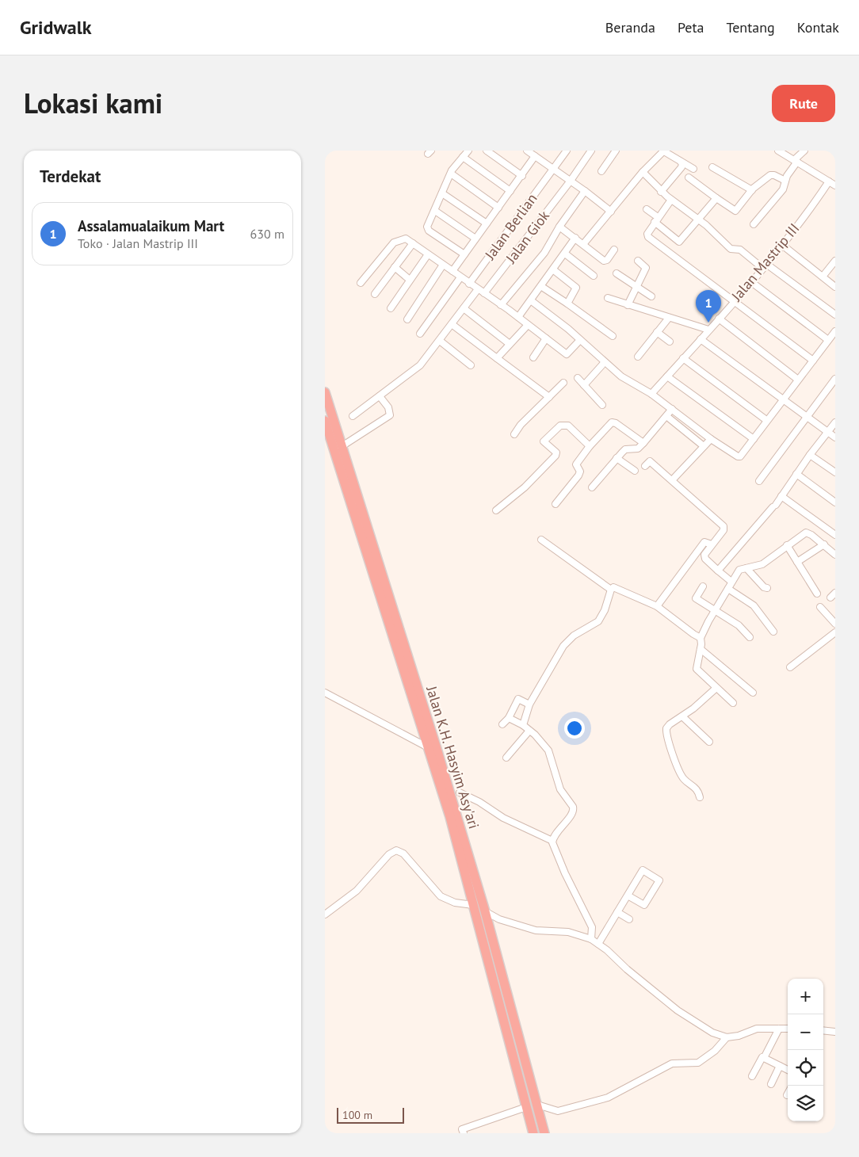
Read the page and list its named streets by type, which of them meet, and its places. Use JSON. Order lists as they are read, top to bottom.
{
  "streets": {
    "highway": ["Jalan K.H. Hasyim Asy'ari"],
    "street": ["Jalan Berlian", "Jalan Giok", "Jalan Mastrip III"]
  },
  "scale_bar": "100 m",
  "page": {
    "header": "Gridwalk",
    "nav": [
      "Beranda",
      "Peta",
      "Tentang",
      "Kontak"
    ],
    "title": "Lokasi kami",
    "buttons": "Rute",
    "heading": "Terdekat",
    "list": [
      {
        "mark": "1",
        "name": "Assalamualaikum Mart",
        "note": "Toko · Jalan Mastrip III",
        "value": "630 m"
      }
    ],
    "pins": "1",
    "map_buttons": ["+", "−"],
    "scale": "100 m"
  }
}
